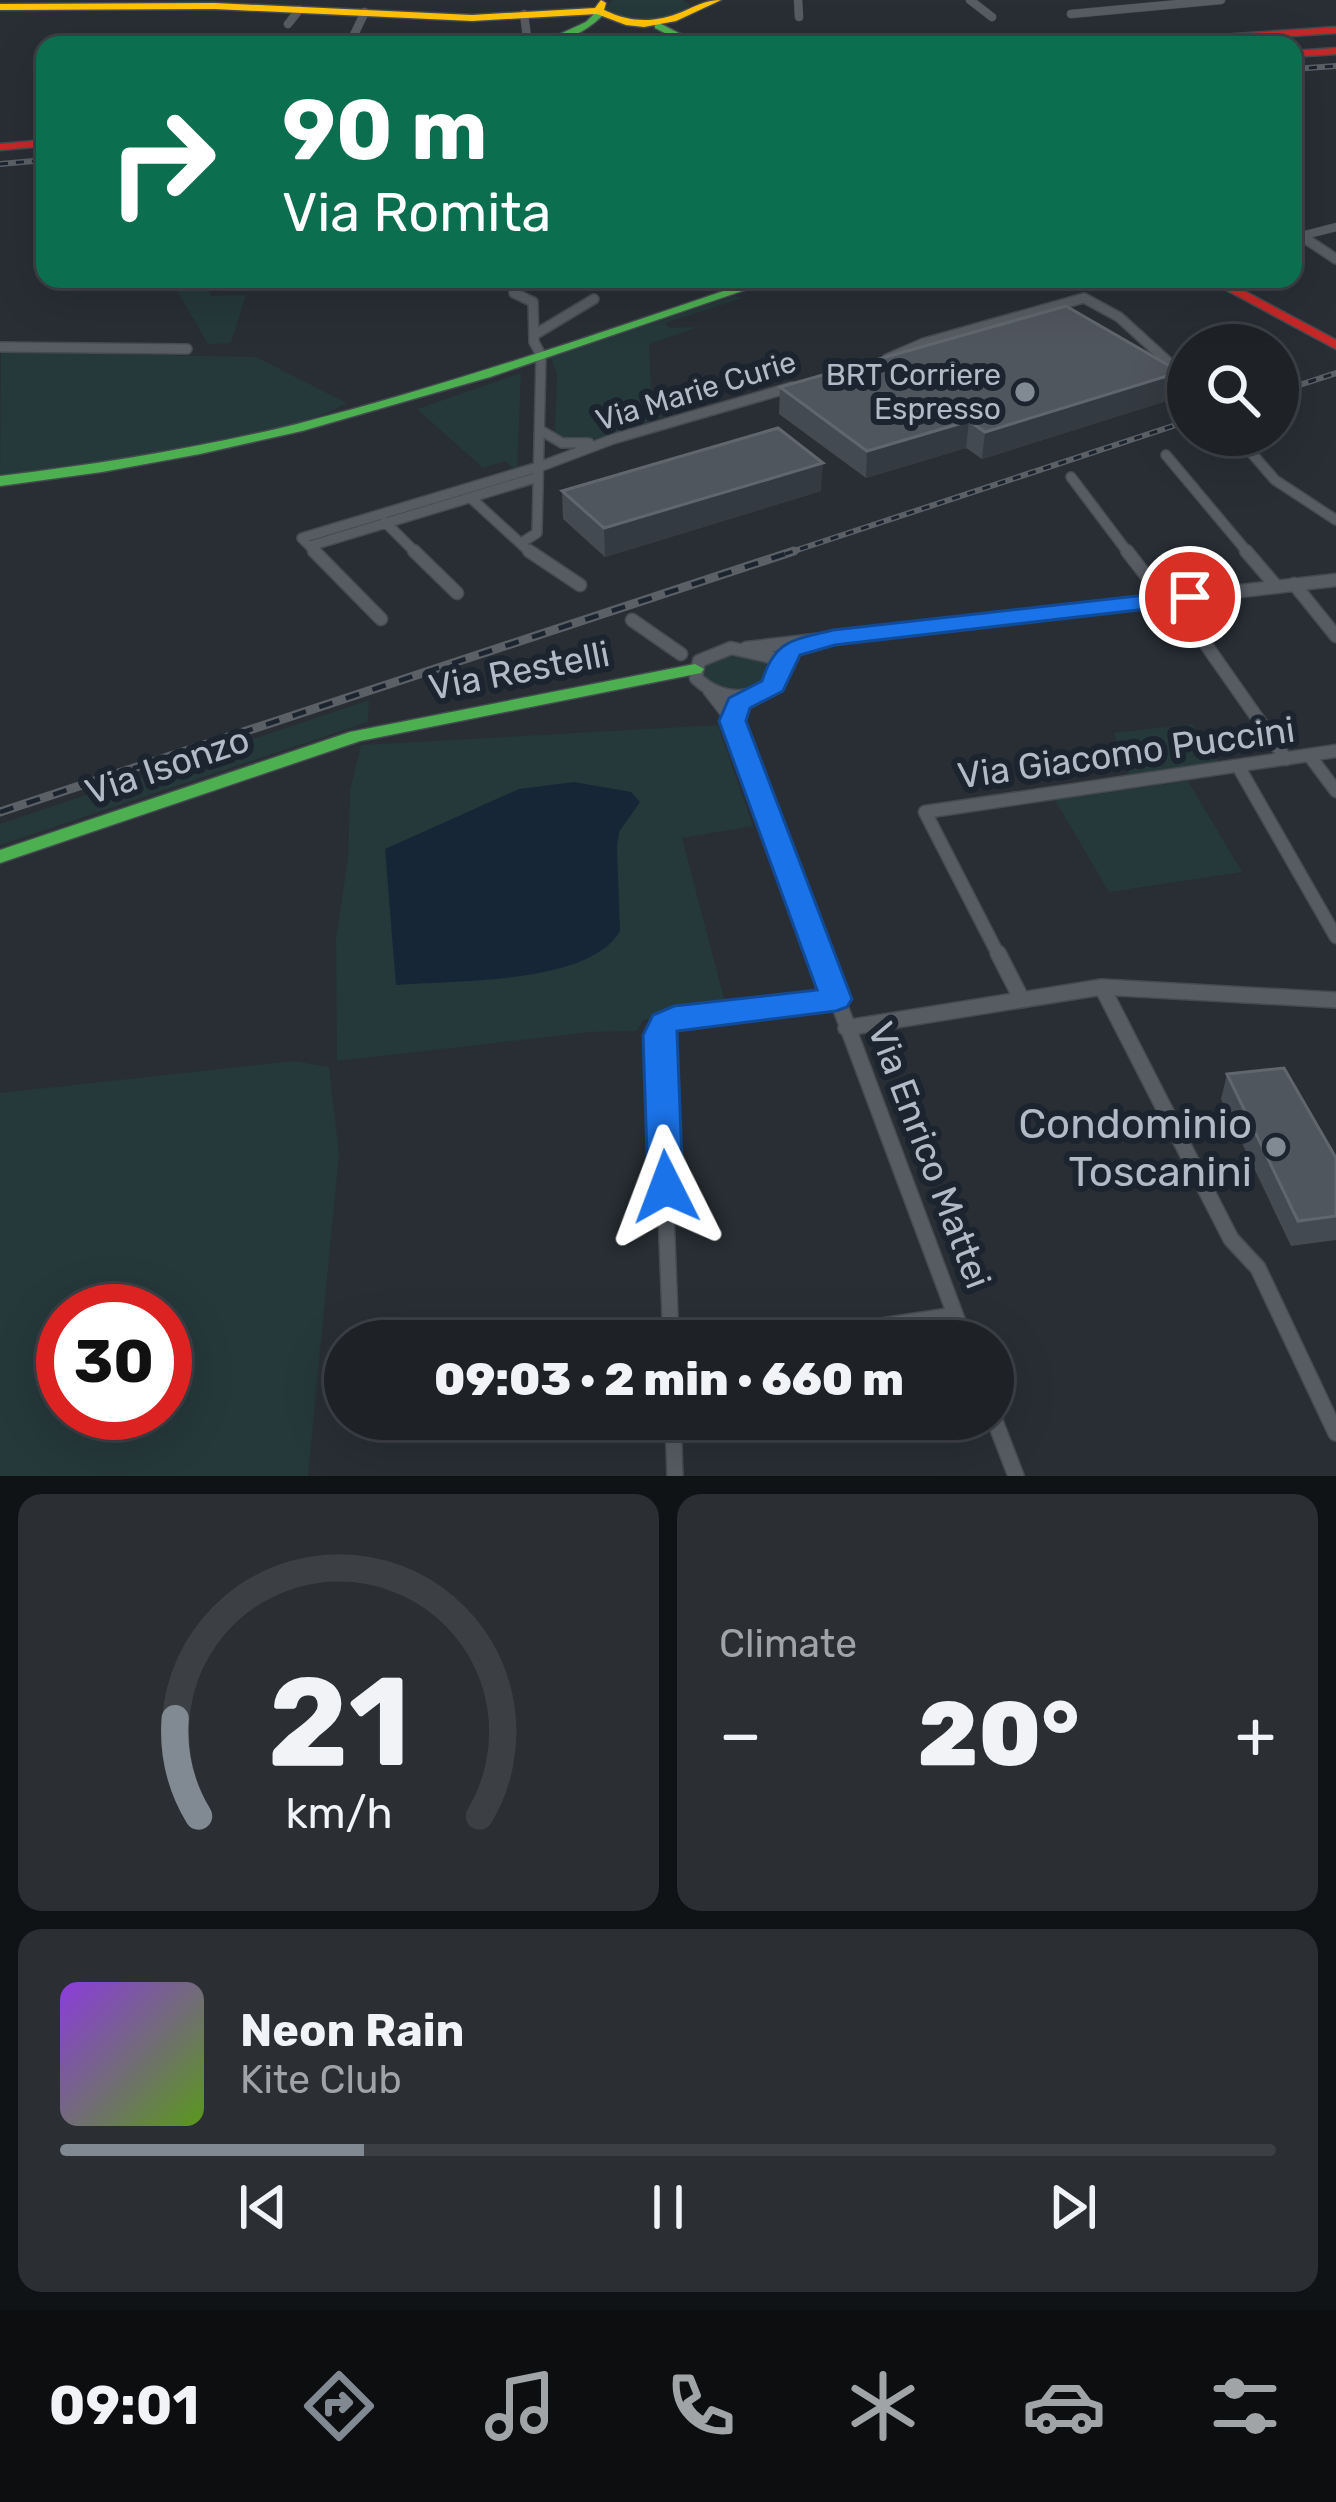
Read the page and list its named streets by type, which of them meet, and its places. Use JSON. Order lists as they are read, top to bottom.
{
  "streets": {
    "main road": ["Via Restelli", "Via Isonzo"],
    "street": ["Via Marie Curie", "Via Giacomo Puccini", "Via Enrico Mattei"]
  },
  "crossings": [
    ["Via Restelli", "Via Isonzo"],
    ["Via Restelli", "Via Enrico Mattei"]
  ],
  "places": ["BRT Corriere Espresso", "Condominio Toscanini"],
  "page": {
    "turn": ["90 m", "Via Romita"],
    "limit": "30",
    "trip": "09:03 · 2 min · 660 m",
    "tile": "Climate",
    "heat": ["−", "20°", "+"],
    "song": ["Neon Rain", "Kite Club"],
    "tabs": "09:01",
    "gauge": ["21", "km/h"]
  }
}
